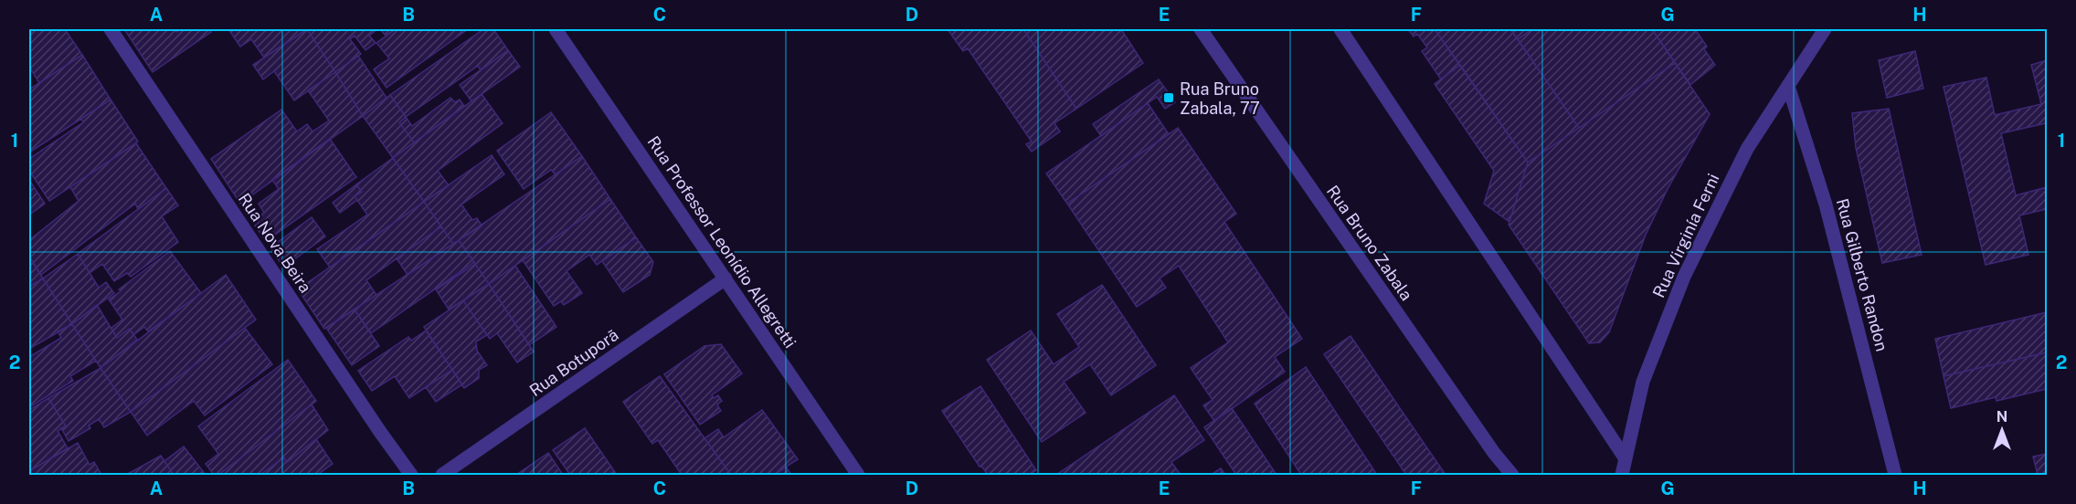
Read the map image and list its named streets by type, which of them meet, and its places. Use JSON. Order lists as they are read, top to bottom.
{
  "streets": {
    "street": [
      "Rua Virginía Ferni",
      "Rua Professor Leonídio Allegretti",
      "Rua Nova Beira",
      "Rua Bruno Zabala",
      "Rua Gilberto Randon",
      "Rua Botuporã"
    ]
  },
  "crossings": [
    ["Rua Virginía Ferni", "Rua Gilberto Randon"],
    ["Rua Professor Leonídio Allegretti", "Rua Botuporã"]
  ],
  "places": {
    "transit": ["Rua Bruno Zabala, 77"]
  },
  "north": "top",
  "grid": {
    "columns": [
      "A",
      "B",
      "C",
      "D",
      "E",
      "F",
      "G",
      "H"
    ],
    "rows": ["1", "2"]
  }
}
